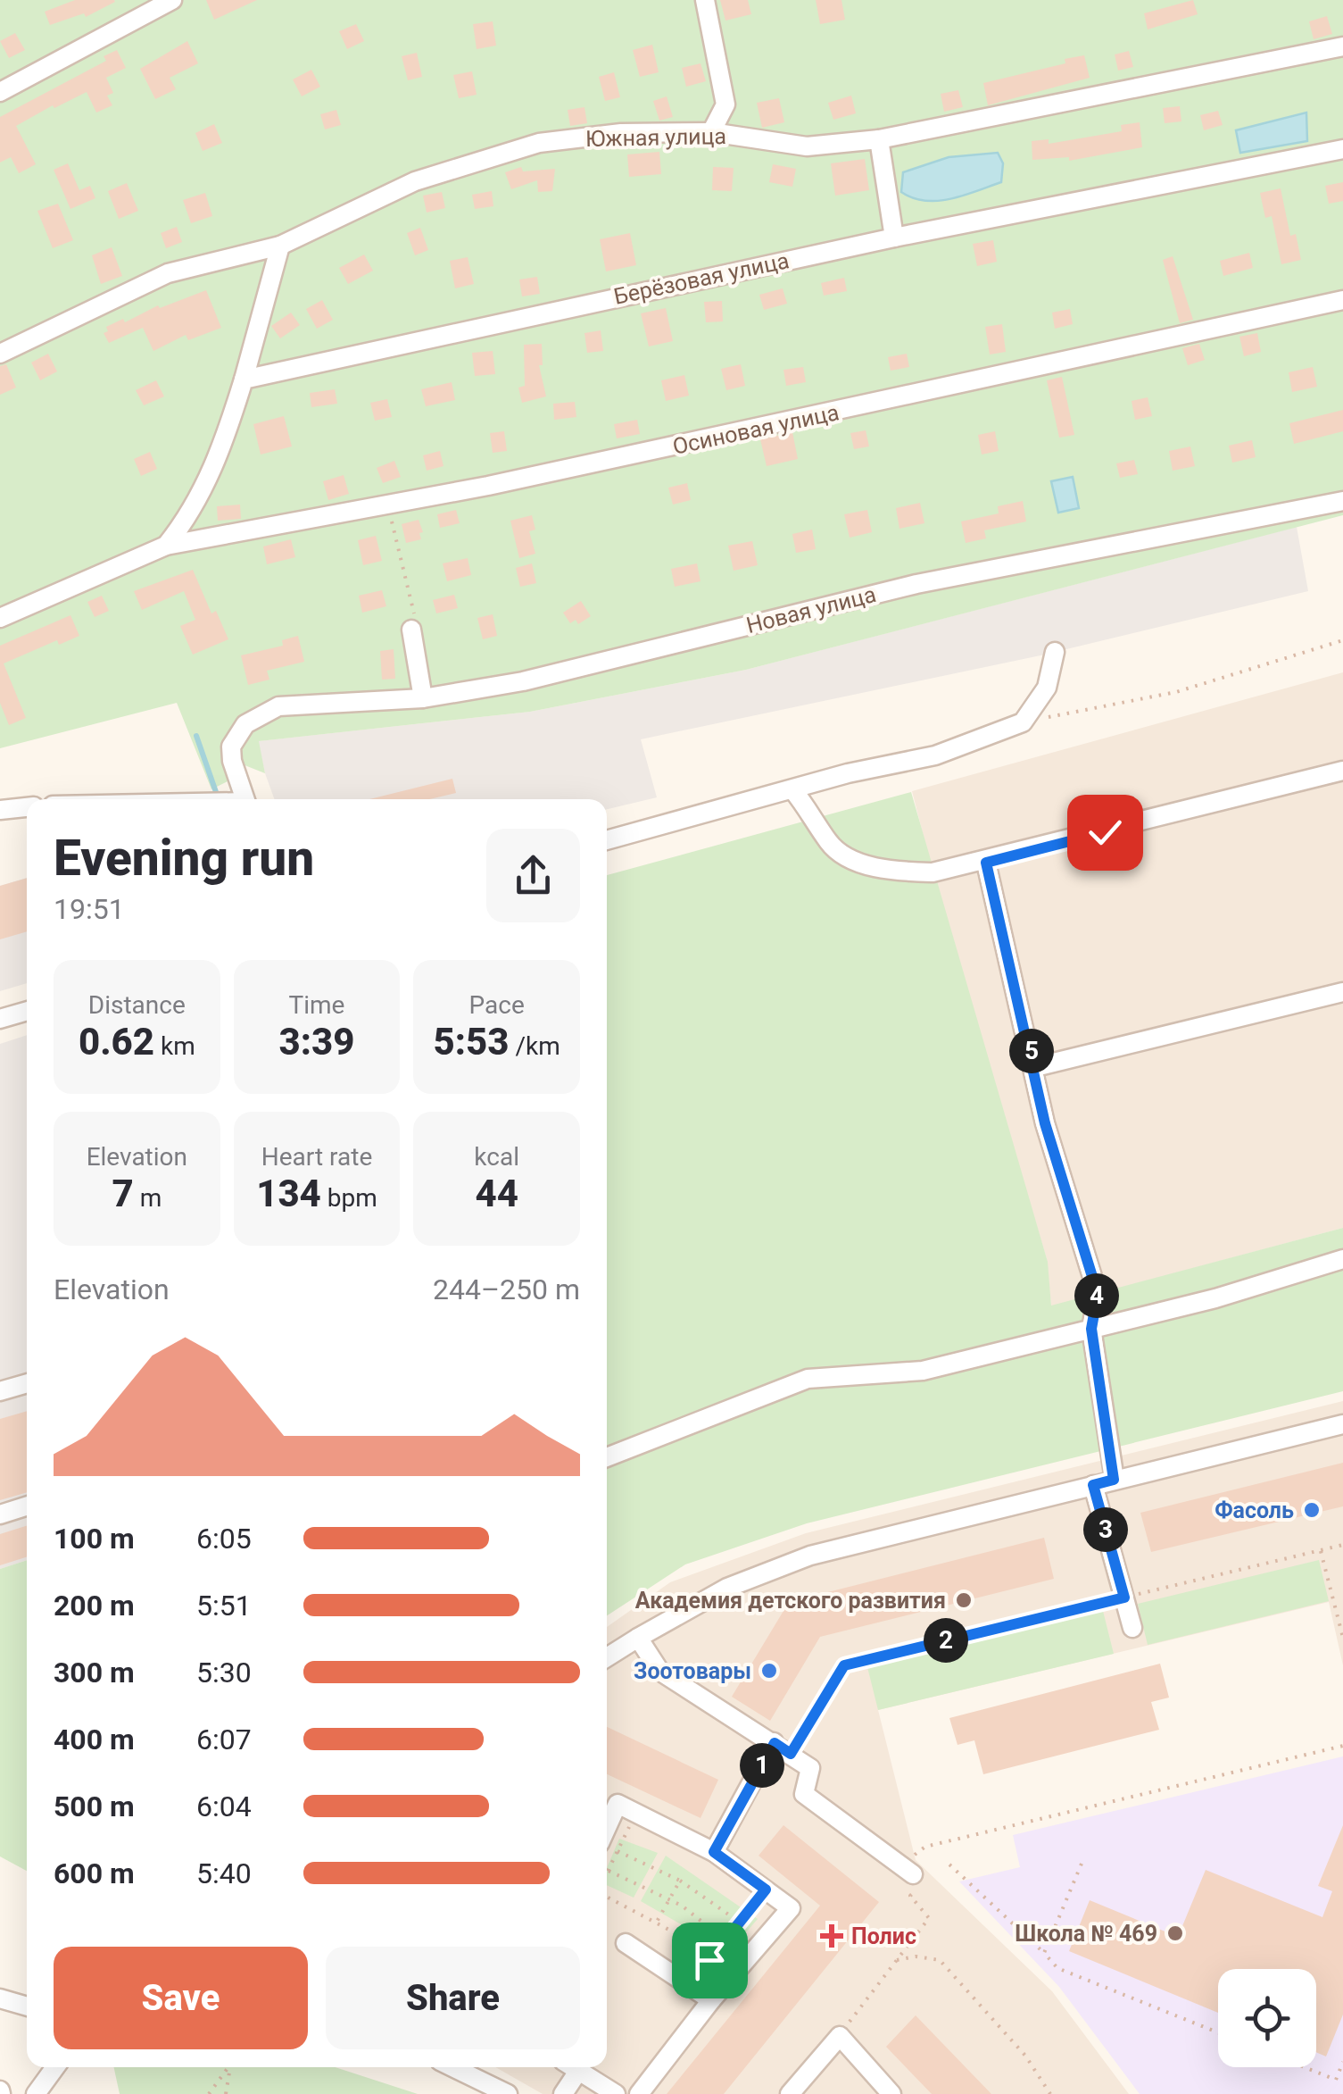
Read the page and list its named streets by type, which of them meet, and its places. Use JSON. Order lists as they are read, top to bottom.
{
  "streets": {
    "street": [
      "Южная улица",
      "Берёзовая улица",
      "Осиновая улица",
      "Новая улица"
    ]
  },
  "places": {
    "other": [
      "Фасоль",
      "Академия детского развития",
      "Зоотовары",
      "Школа № 469"
    ],
    "health": ["Полис"]
  },
  "page": {
    "heading": ["Evening run", "19:51"],
    "stats": [
      ["Distance", "0.62 km"],
      ["Time", "3:39"],
      ["Pace", "5:53 /km"],
      ["Elevation", "7 m"],
      ["Heart rate", "134 bpm"],
      ["kcal", "44"]
    ],
    "pins": [
      "5",
      "4",
      "3",
      "2",
      "1"
    ],
    "chart": ["Elevation", "244–250 m"],
    "list": [
      {
        "name": "100 m",
        "note": "6:05"
      },
      {
        "name": "200 m",
        "note": "5:51"
      },
      {
        "name": "300 m",
        "note": "5:30"
      },
      {
        "name": "400 m",
        "note": "6:07"
      },
      {
        "name": "500 m",
        "note": "6:04"
      },
      {
        "name": "600 m",
        "note": "5:40"
      }
    ],
    "buttons": ["Save", "Share"]
  }
}
